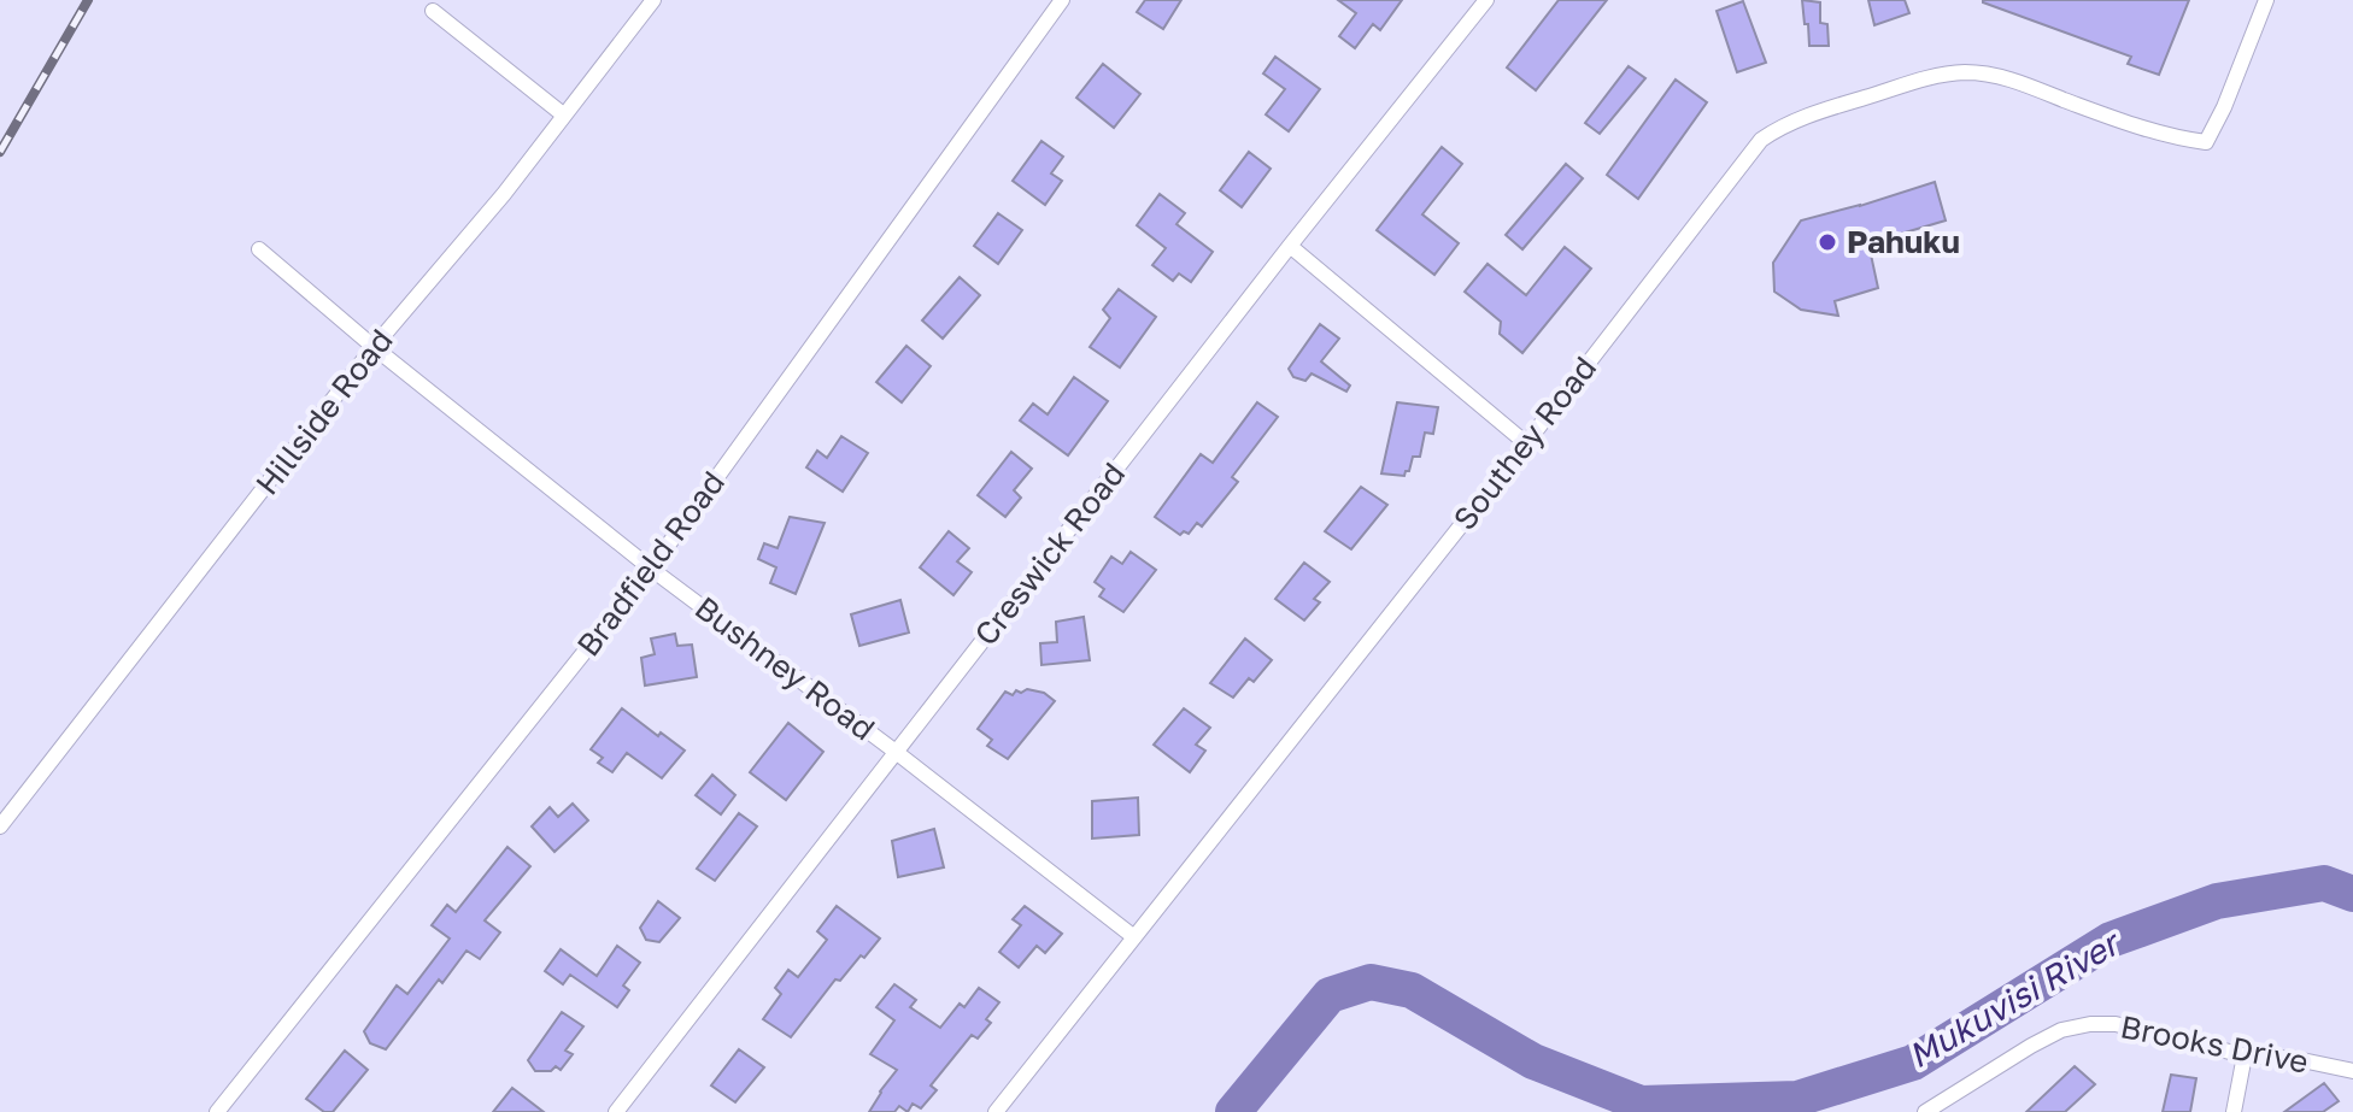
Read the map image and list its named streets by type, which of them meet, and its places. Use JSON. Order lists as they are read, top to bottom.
{
  "streets": {
    "street": [
      "Hillside Road",
      "Southey Road",
      "Creswick Road",
      "Bradfield Road",
      "Bushney Road",
      "Brooks Drive"
    ]
  },
  "crossings": [
    ["Hillside Road", "Bushney Road"],
    ["Southey Road", "Bushney Road"],
    ["Creswick Road", "Bushney Road"],
    ["Bradfield Road", "Bushney Road"]
  ],
  "water": ["Mukuvisi River"],
  "places": ["Pahuku"]
}
